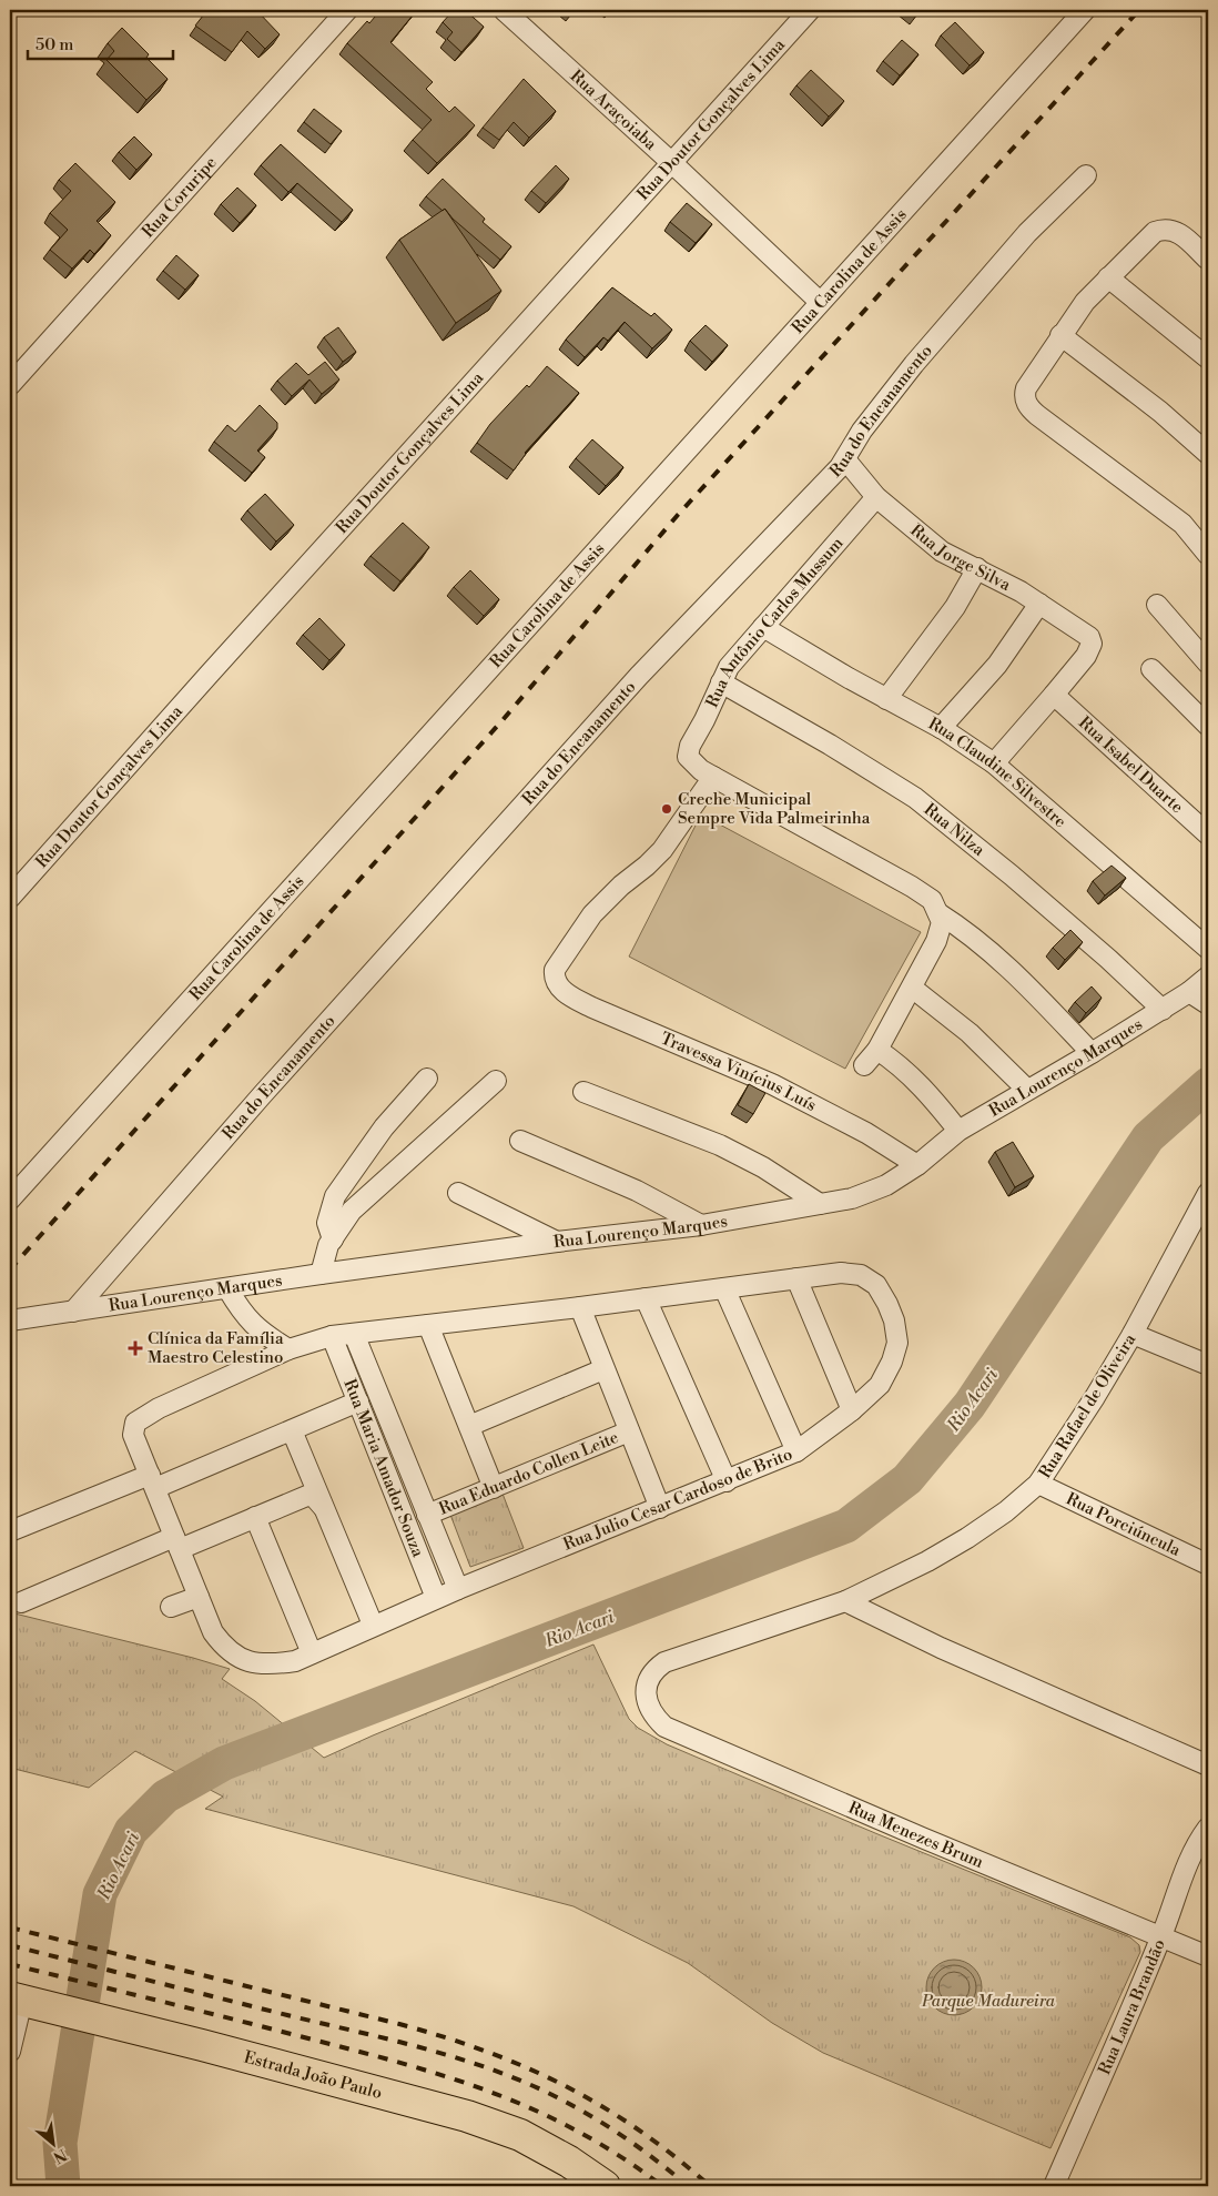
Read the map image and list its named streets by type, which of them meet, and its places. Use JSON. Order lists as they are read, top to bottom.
{
  "streets": {
    "main road": ["Estrada João Paulo"],
    "street": [
      "Rua Araçoiaba",
      "Rua Doutor Gonçalves Lima",
      "Rua Coruripe",
      "Rua Carolina de Assis",
      "Rua do Encanamento",
      "Rua Jorge Silva",
      "Rua Antônio Carlos Mussum",
      "Rua Isabel Duarte",
      "Rua Claudine Silvestre",
      "Rua Nilza",
      "Rua Lourenço Marques",
      "Travessa Vinícius Luís",
      "Rua Rafael de Oliveira",
      "Rua Maria Amador Souza",
      "Rua Eduardo Collen Leite",
      "Rua Julio Cesar Cardoso de Brito",
      "Rua Porciúncula",
      "Rua Menezes Brum",
      "Rua Laura Brandão"
    ]
  },
  "crossings": [
    ["Rua Araçoiaba", "Rua Doutor Gonçalves Lima"],
    ["Rua Araçoiaba", "Rua Carolina de Assis"],
    ["Rua do Encanamento", "Rua Jorge Silva"],
    ["Rua do Encanamento", "Rua Lourenço Marques"],
    ["Rua Jorge Silva", "Rua Antônio Carlos Mussum"],
    ["Rua Jorge Silva", "Rua Isabel Duarte"],
    ["Rua Antônio Carlos Mussum", "Rua Claudine Silvestre"],
    ["Rua Antônio Carlos Mussum", "Rua Nilza"],
    ["Rua Antônio Carlos Mussum", "Travessa Vinícius Luís"],
    ["Rua Nilza", "Rua Lourenço Marques"],
    ["Rua Lourenço Marques", "Travessa Vinícius Luís"],
    ["Rua Rafael de Oliveira", "Rua Porciúncula"],
    ["Rua Rafael de Oliveira", "Rua Menezes Brum"],
    ["Rua Maria Amador Souza", "Rua Eduardo Collen Leite"],
    ["Rua Maria Amador Souza", "Rua Julio Cesar Cardoso de Brito"],
    ["Rua Menezes Brum", "Rua Laura Brandão"]
  ],
  "water": ["Rio Acari"],
  "parks": ["Parque Madureira"],
  "places": {
    "other": ["Creche Municipal Sempre Vida Palmeirinha"],
    "health": ["Clínica da Família Maestro Celestino"]
  },
  "scale_bar": "50 m",
  "north": "bottom right"
}
